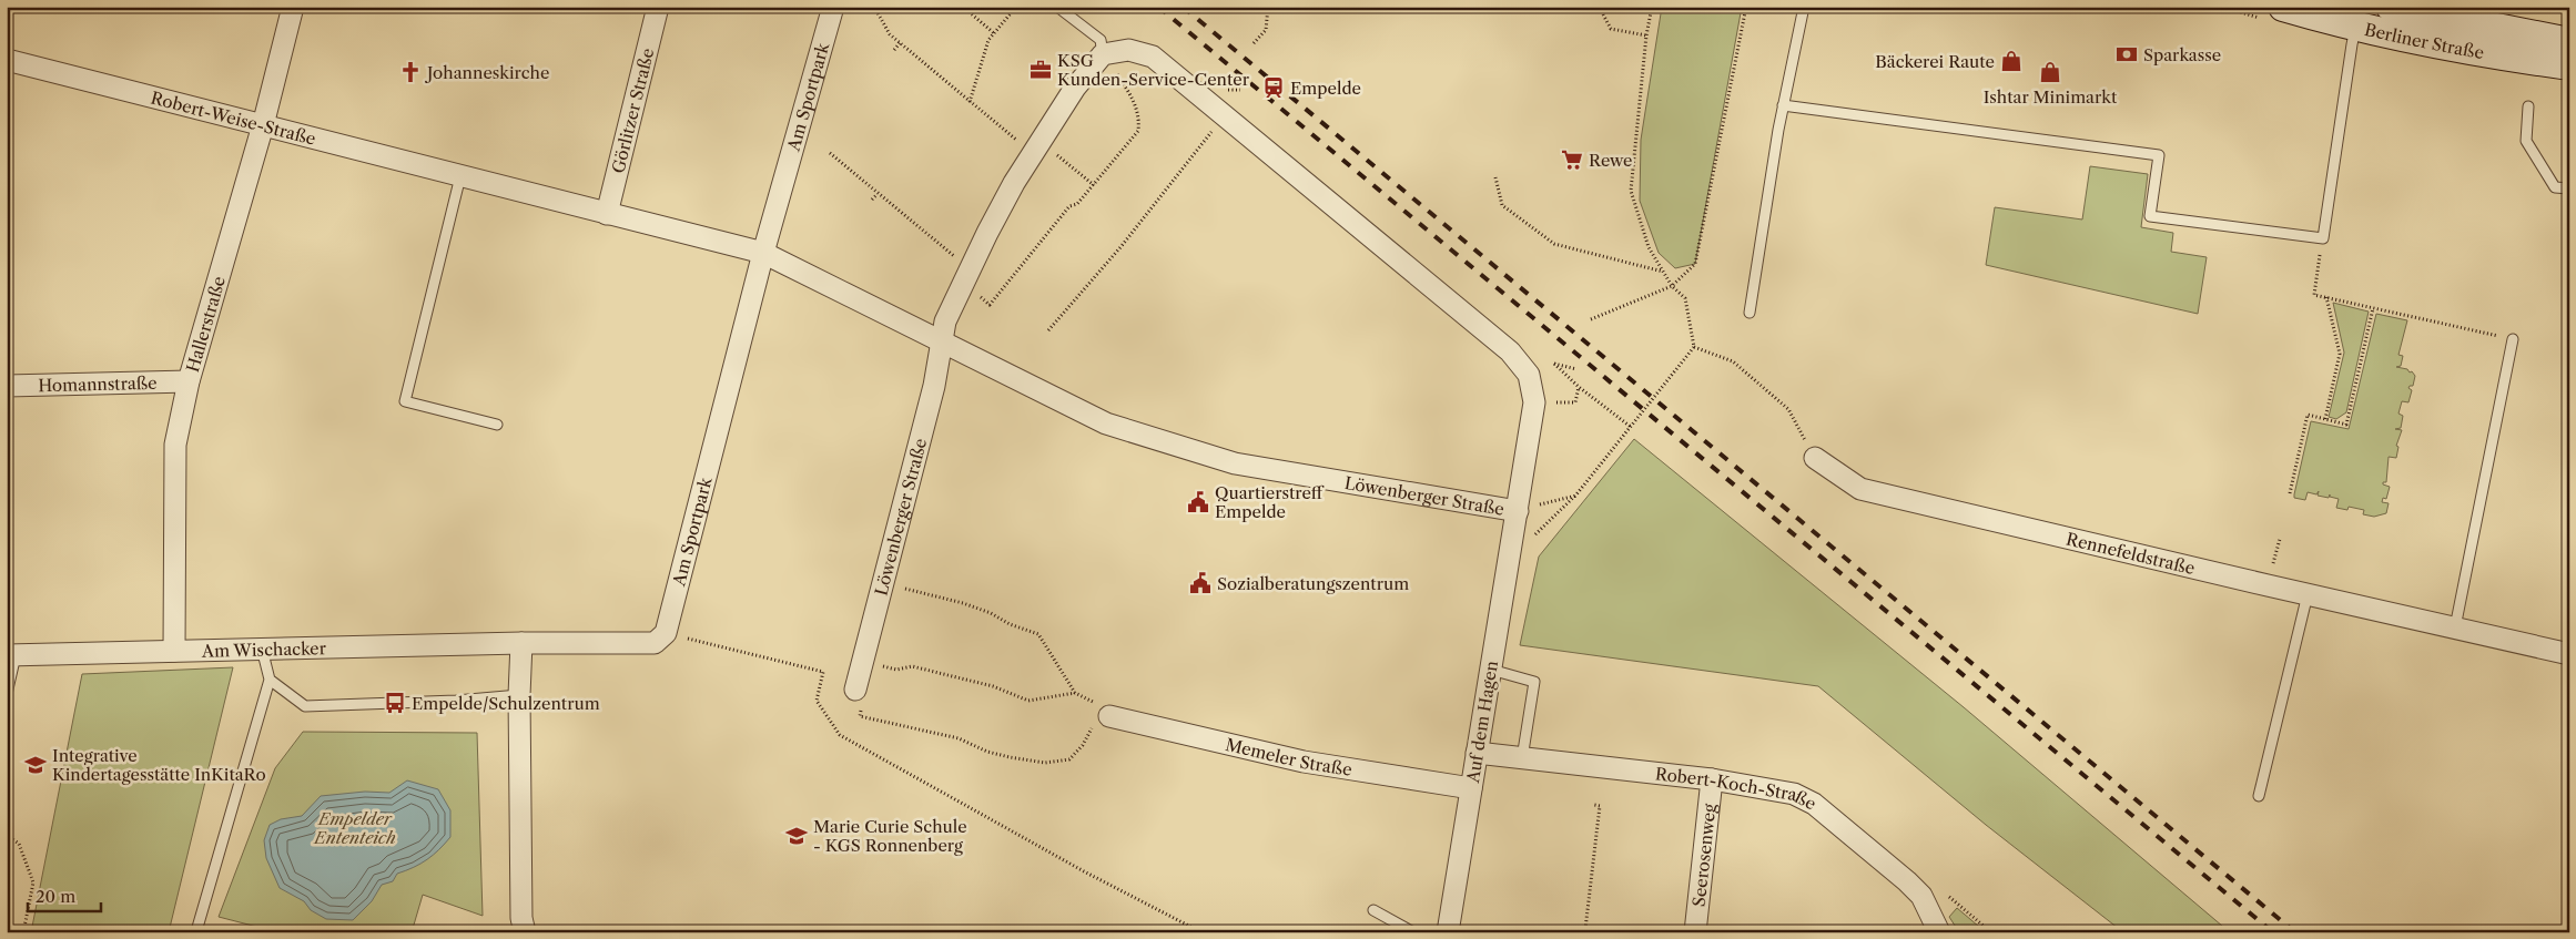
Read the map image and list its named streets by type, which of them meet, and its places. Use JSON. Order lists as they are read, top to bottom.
{
  "streets": {
    "street": [
      "Berliner Straße",
      "Am Sportpark",
      "Görlitzer Straße",
      "Robert-Weise-Straße",
      "Hallerstraße",
      "Homannstraße",
      "Löwenberger Straße",
      "Rennefeldstraße",
      "Am Wischacker",
      "Auf dem Hagen",
      "Memeler Straße",
      "Robert-Koch-Straße",
      "Seerosenweg"
    ]
  },
  "crossings": [
    ["Am Sportpark", "Robert-Weise-Straße"],
    ["Am Sportpark", "Löwenberger Straße"],
    ["Görlitzer Straße", "Robert-Weise-Straße"],
    ["Robert-Weise-Straße", "Hallerstraße"],
    ["Robert-Weise-Straße", "Löwenberger Straße"],
    ["Hallerstraße", "Homannstraße"],
    ["Hallerstraße", "Am Wischacker"],
    ["Löwenberger Straße", "Auf dem Hagen"],
    ["Auf dem Hagen", "Memeler Straße"],
    ["Auf dem Hagen", "Robert-Koch-Straße"],
    ["Robert-Koch-Straße", "Seerosenweg"]
  ],
  "parks": ["Empelder Ententeich"],
  "places": {
    "bank": ["Sparkasse"],
    "shop": ["Bäckerei Raute", "Ishtar Minimarkt"],
    "office": ["KSG Kunden-Service-Center"],
    "church": ["Johanneskirche"],
    "station": ["Empelde"],
    "supermarket": ["Rewe"],
    "public building": ["Quartierstreff Empelde", "Sozialberatungszentrum"],
    "bus stop": ["Empelde/Schulzentrum"],
    "school or university": ["Integrative Kindertagesstätte InKitaRo", "Marie Curie Schule - KGS Ronnenberg"]
  },
  "scale_bar": "20 m"
}
